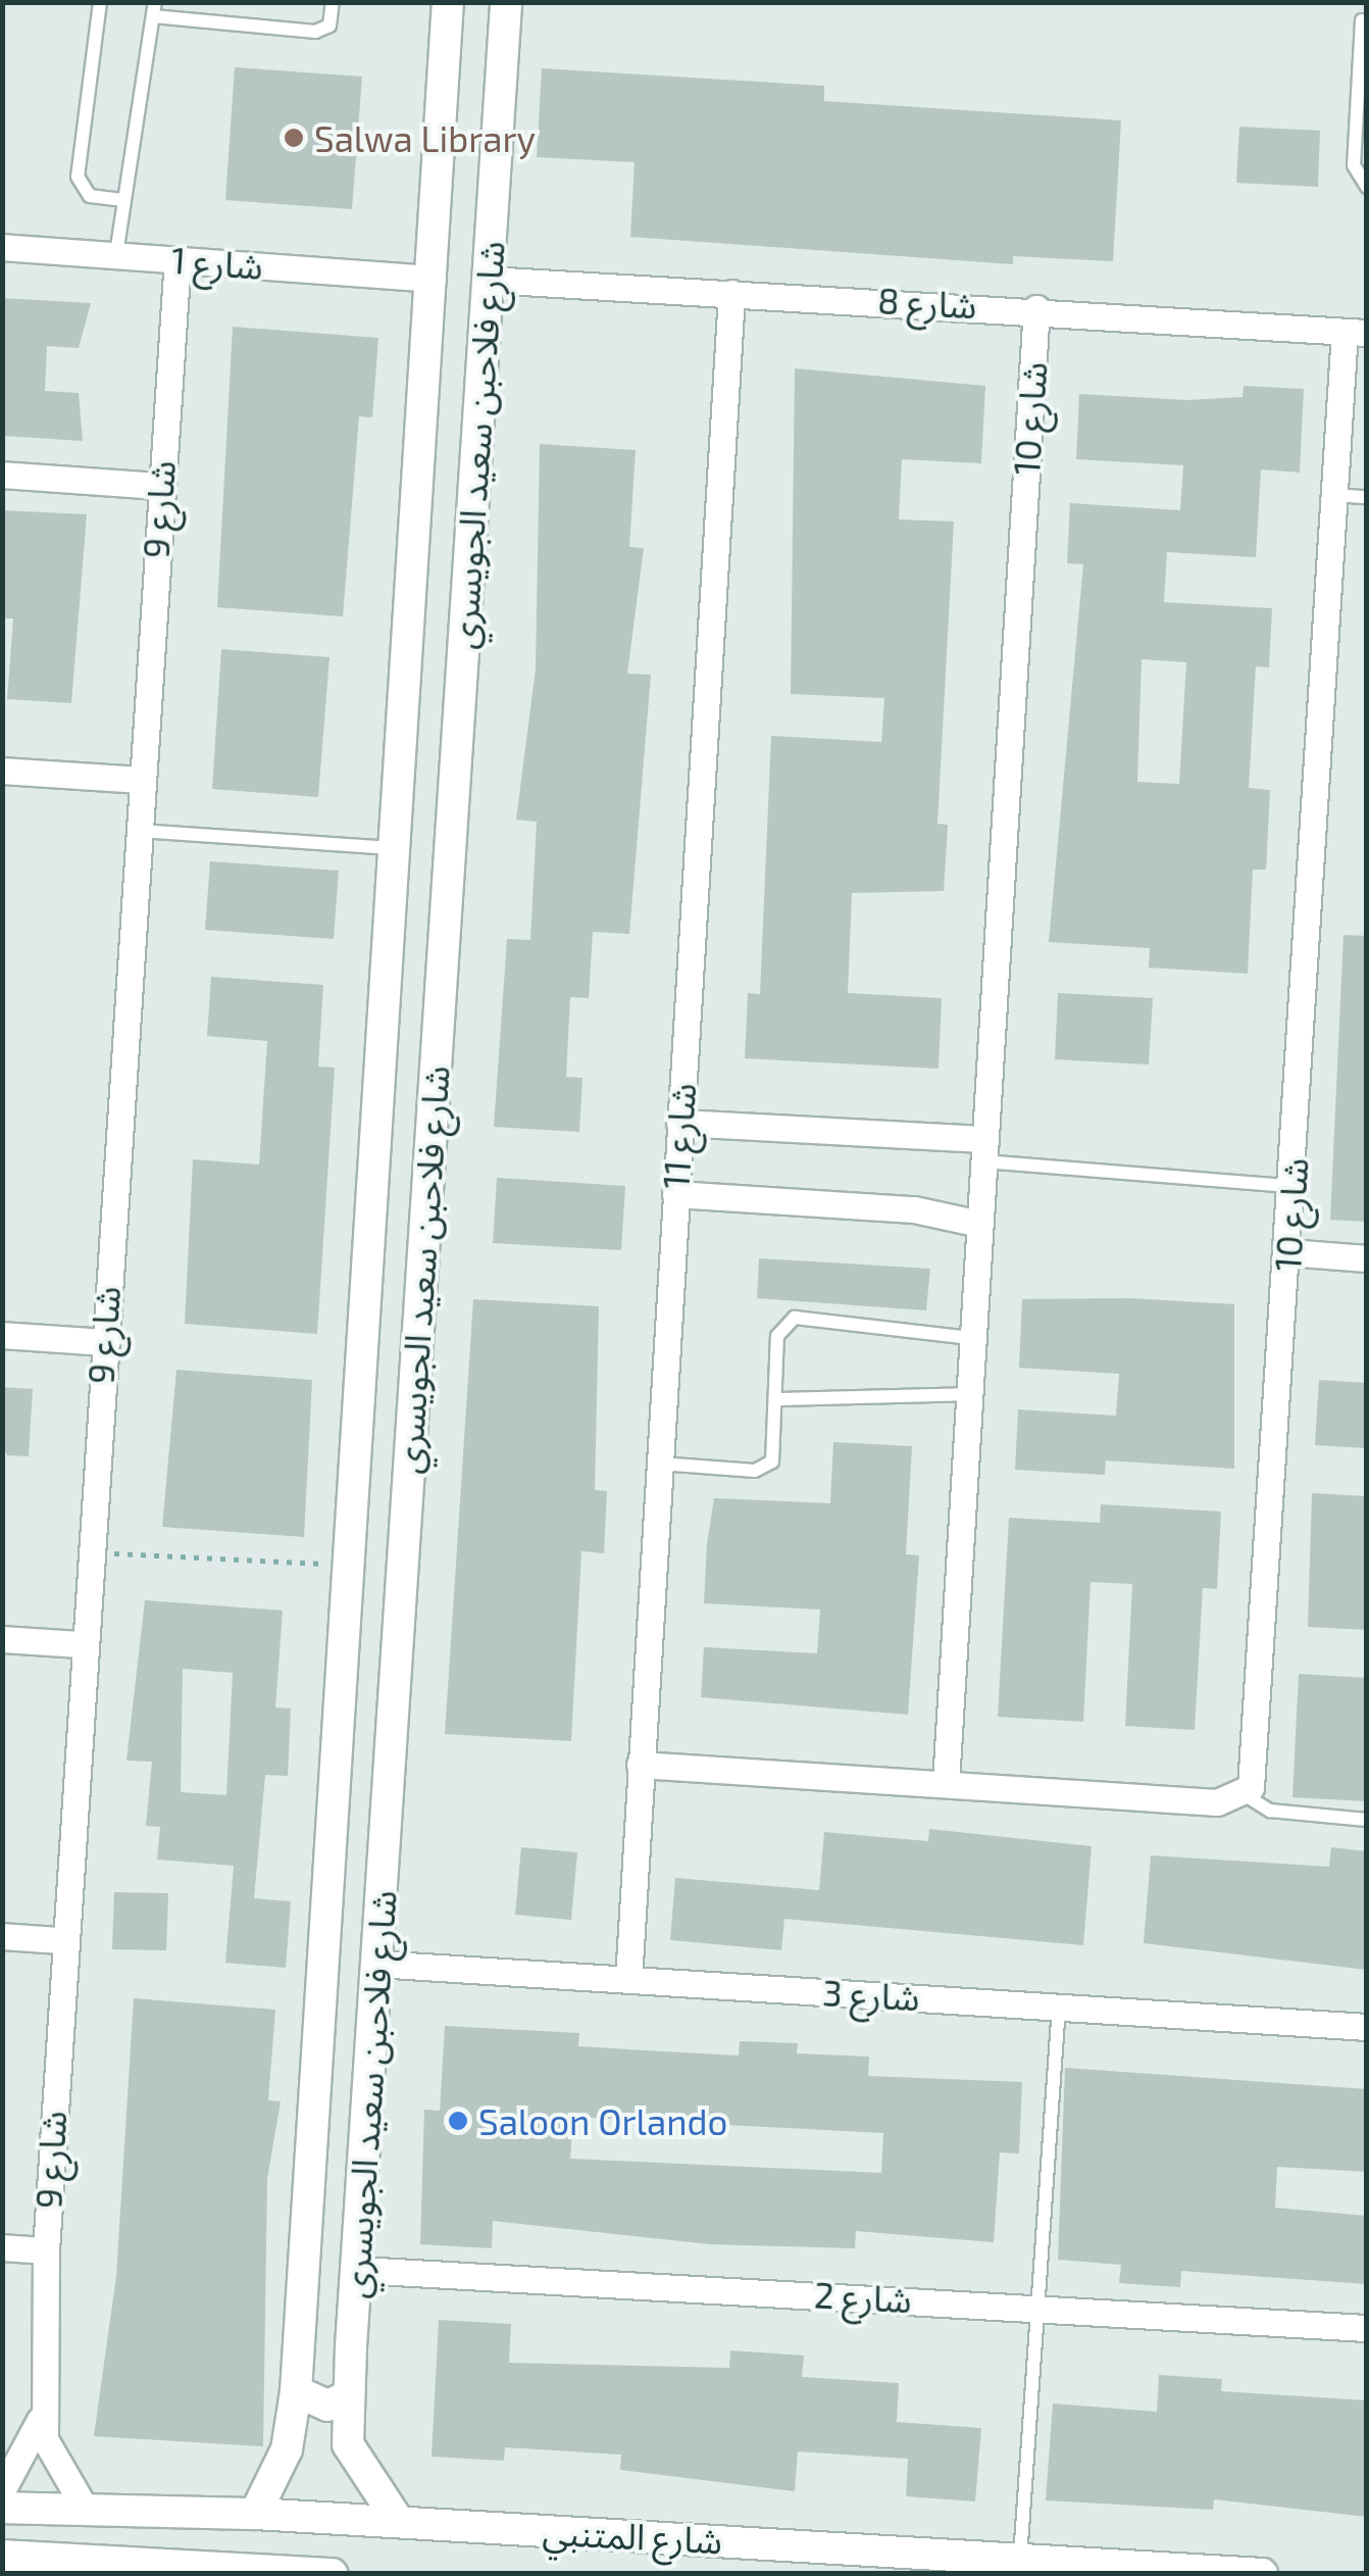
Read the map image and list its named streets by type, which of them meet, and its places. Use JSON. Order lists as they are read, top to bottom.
{
  "streets": {
    "street": [
      "شارع 1",
      "شارع 8",
      "شارع 10",
      "شارع فلاحبن سعيد الجويسري",
      "شارع 9",
      "شارع 11",
      "شارع 3",
      "شارع 2",
      "شارع المتنبي"
    ]
  },
  "crossings": [
    ["شارع 1", "شارع فلاحبن سعيد الجويسري"],
    ["شارع 1", "شارع 9"],
    ["شارع 8", "شارع 10"],
    ["شارع 8", "شارع فلاحبن سعيد الجويسري"],
    ["شارع 8", "شارع 11"],
    ["شارع فلاحبن سعيد الجويسري", "شارع 3"],
    ["شارع فلاحبن سعيد الجويسري", "شارع 2"],
    ["شارع فلاحبن سعيد الجويسري", "شارع المتنبي"],
    ["شارع 9", "شارع المتنبي"],
    ["شارع 11", "شارع 3"]
  ],
  "places": ["Salwa Library", "Saloon Orlando"]
}
